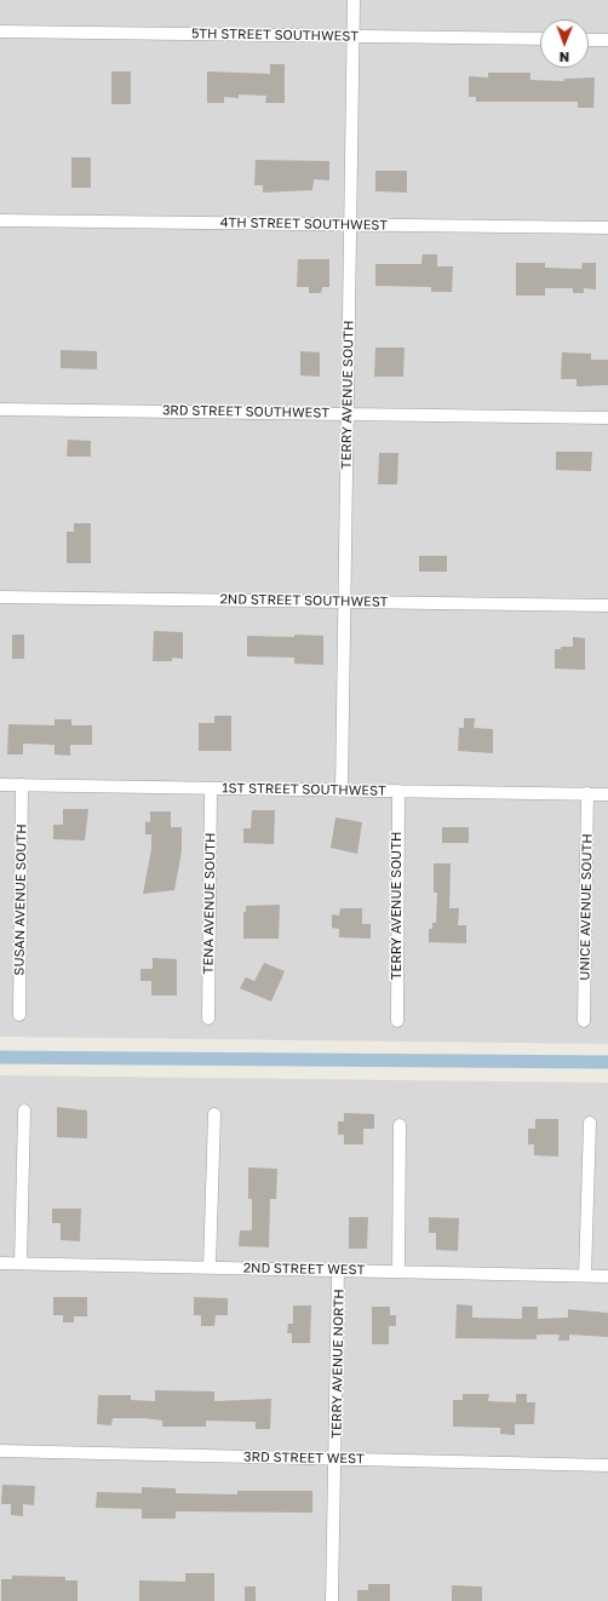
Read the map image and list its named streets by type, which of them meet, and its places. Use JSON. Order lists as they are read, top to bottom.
{
  "streets": {
    "street": [
      "5TH STREET SOUTHWEST",
      "4TH STREET SOUTHWEST",
      "TERRY AVENUE SOUTH",
      "3RD STREET SOUTHWEST",
      "2ND STREET SOUTHWEST",
      "1ST STREET SOUTHWEST",
      "SUSAN AVENUE SOUTH",
      "TENA AVENUE SOUTH",
      "UNICE AVENUE SOUTH",
      "2ND STREET WEST",
      "TERRY AVENUE NORTH",
      "3RD STREET WEST"
    ]
  },
  "crossings": [
    ["5TH STREET SOUTHWEST", "TERRY AVENUE SOUTH"],
    ["4TH STREET SOUTHWEST", "TERRY AVENUE SOUTH"],
    ["TERRY AVENUE SOUTH", "3RD STREET SOUTHWEST"],
    ["TERRY AVENUE SOUTH", "2ND STREET SOUTHWEST"],
    ["TERRY AVENUE SOUTH", "1ST STREET SOUTHWEST"],
    ["1ST STREET SOUTHWEST", "SUSAN AVENUE SOUTH"],
    ["1ST STREET SOUTHWEST", "TENA AVENUE SOUTH"],
    ["1ST STREET SOUTHWEST", "UNICE AVENUE SOUTH"],
    ["2ND STREET WEST", "TERRY AVENUE NORTH"],
    ["TERRY AVENUE NORTH", "3RD STREET WEST"]
  ],
  "north": "bottom"
}
